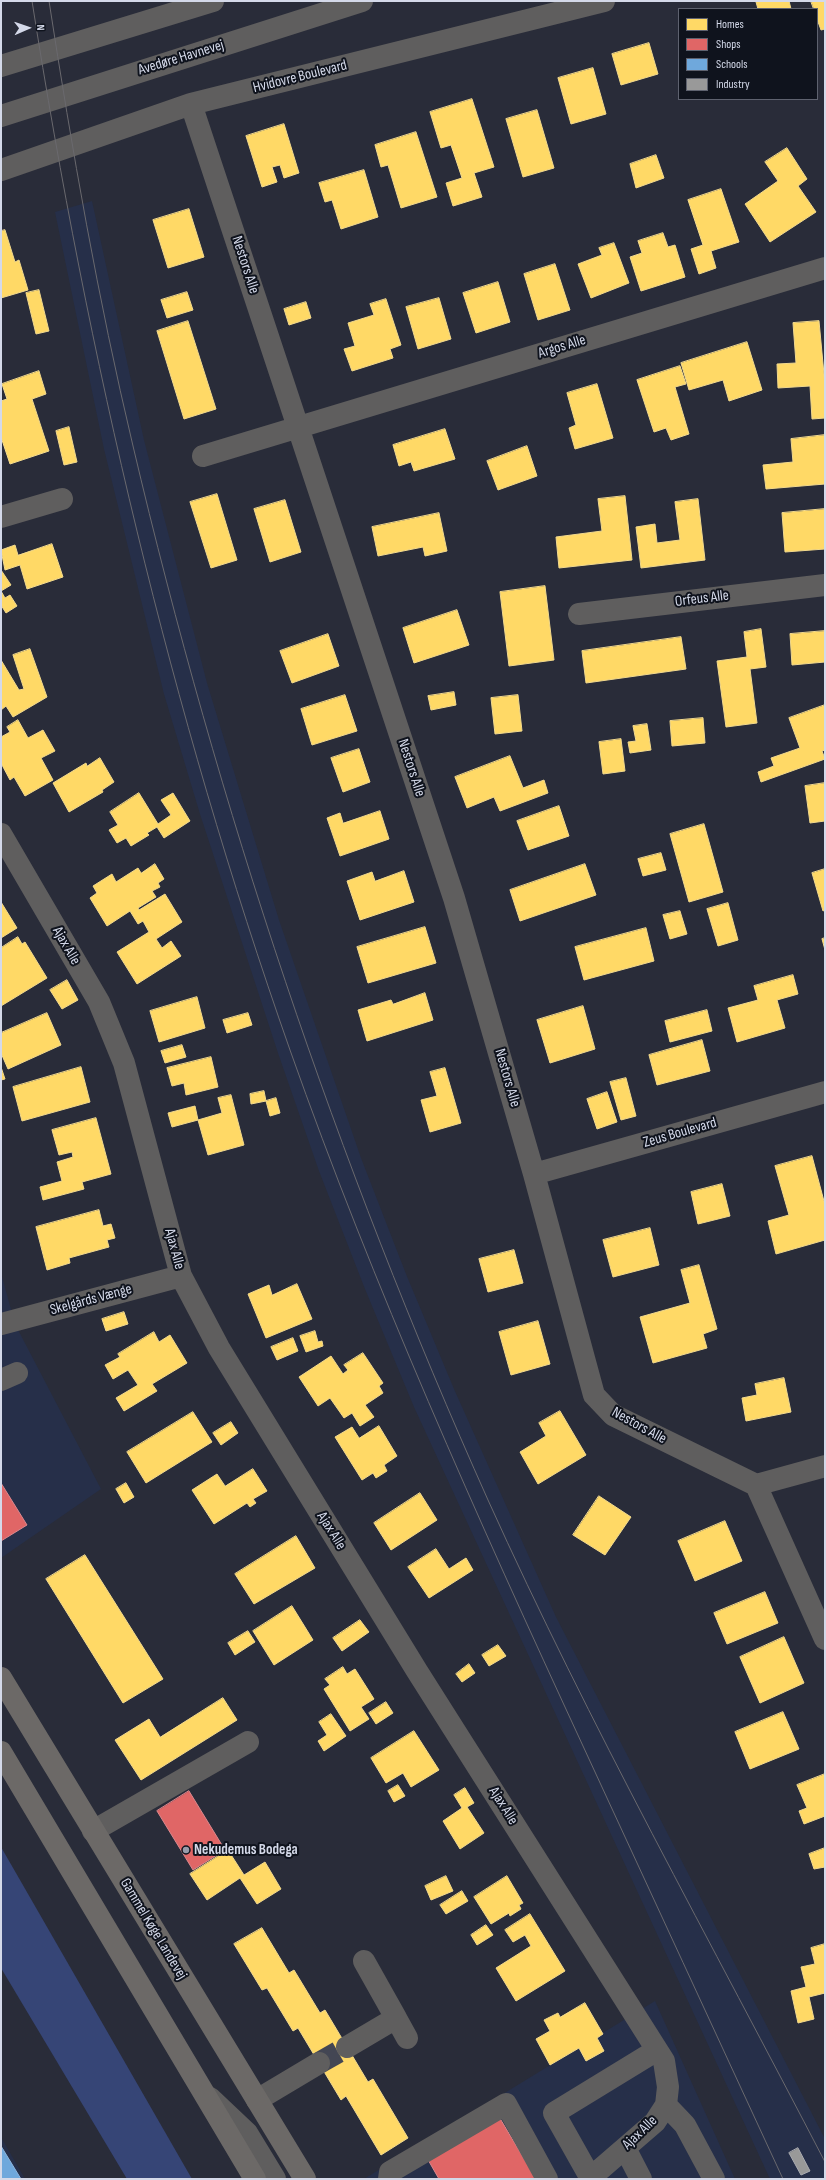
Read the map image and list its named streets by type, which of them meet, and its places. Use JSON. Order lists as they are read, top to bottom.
{
  "streets": {
    "main road": ["Gammel Køge Landevej"],
    "street": [
      "Avedøre Havnevej",
      "Hvidovre Boulevard",
      "Nestors Alle",
      "Argos Alle",
      "Orfeus Alle",
      "Ajax Alle",
      "Zeus Boulevard",
      "Skelgårds Vænge"
    ]
  },
  "crossings": [
    ["Hvidovre Boulevard", "Nestors Alle"],
    ["Nestors Alle", "Argos Alle"],
    ["Nestors Alle", "Zeus Boulevard"],
    ["Ajax Alle", "Skelgårds Vænge"]
  ],
  "places": ["Nekudemus Bodega"],
  "legend": [
    "Homes",
    "Shops",
    "Schools",
    "Industry"
  ],
  "north": "right"
}
